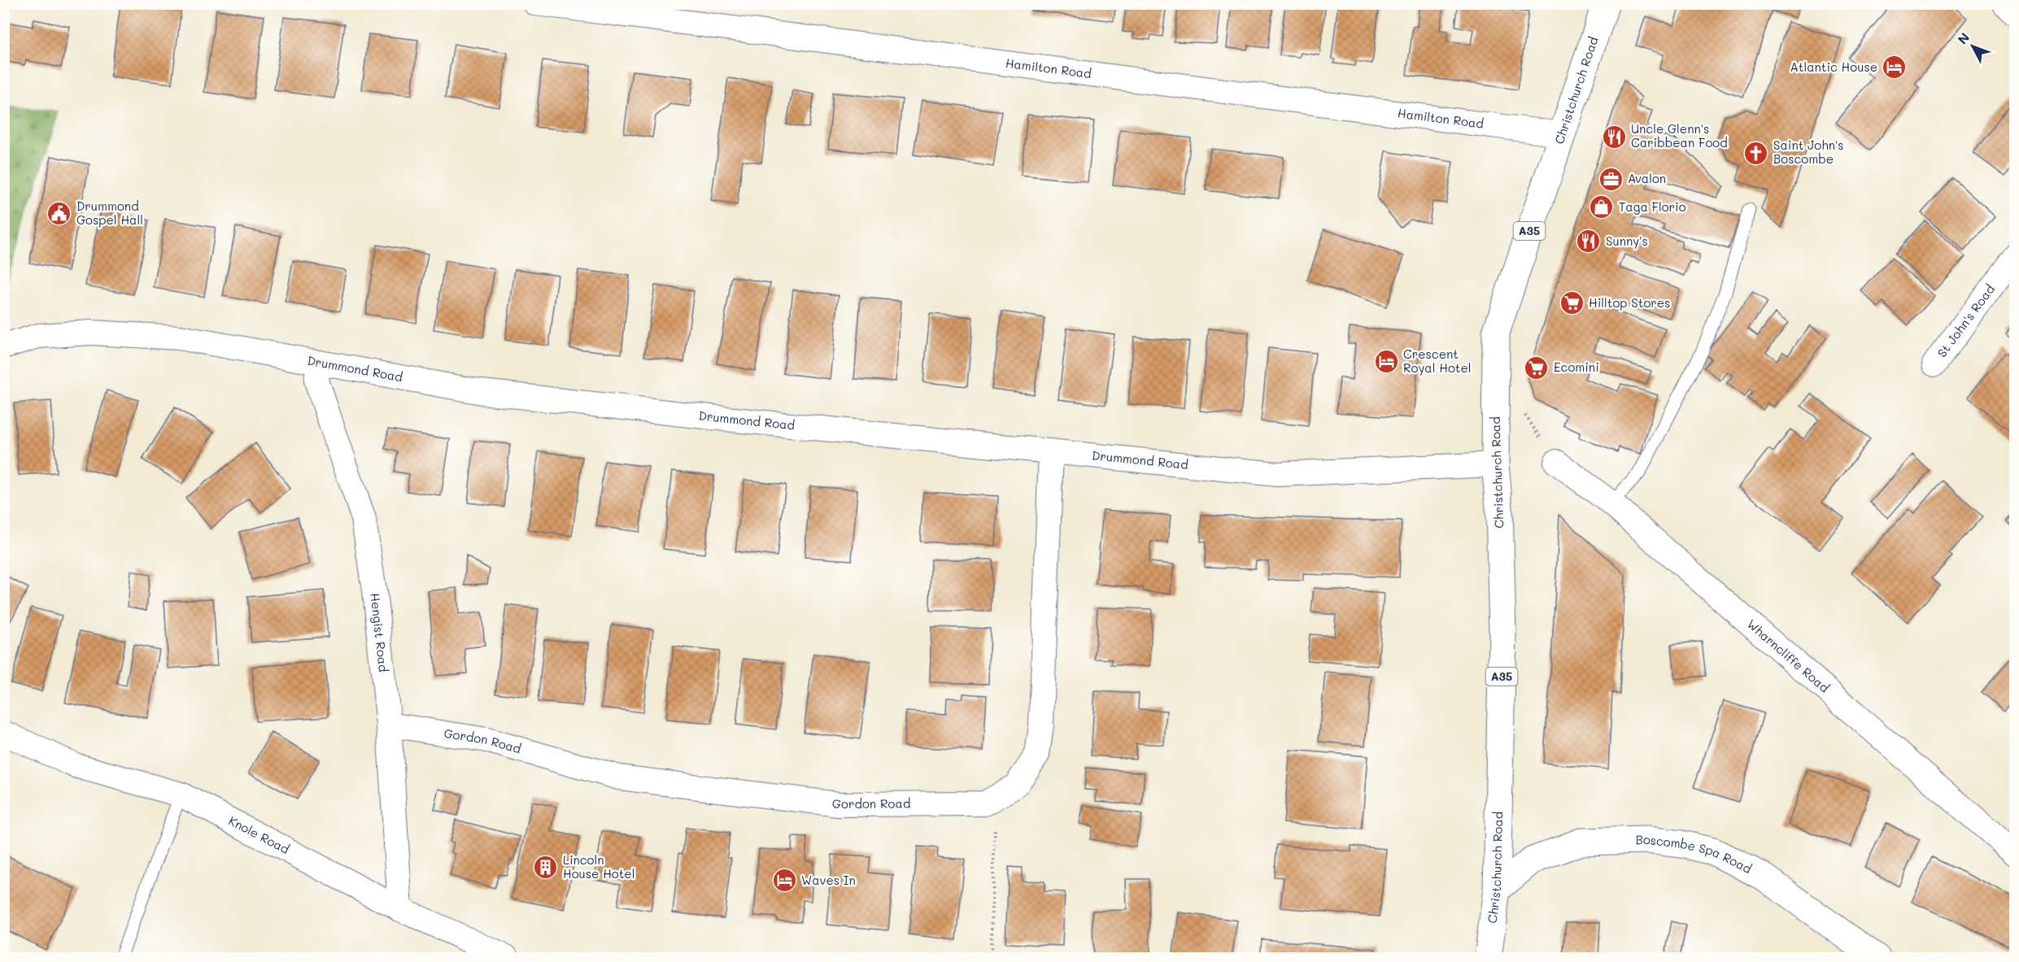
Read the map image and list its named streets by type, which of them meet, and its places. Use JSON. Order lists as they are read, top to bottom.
{
  "streets": {
    "main road": ["Christchurch Road", "A35", "Boscombe Spa Road"],
    "street": [
      "Hamilton Road",
      "St John's Road",
      "Drummond Road",
      "Hengist Road",
      "Wharncliffe Road",
      "Gordon Road",
      "Knole Road"
    ]
  },
  "crossings": [
    ["Hamilton Road", "Christchurch Road"],
    ["Christchurch Road", "Drummond Road"],
    ["Christchurch Road", "Boscombe Spa Road"],
    ["Drummond Road", "Hengist Road"],
    ["Drummond Road", "Gordon Road"],
    ["Hengist Road", "Gordon Road"],
    ["Hengist Road", "Knole Road"]
  ],
  "places": {
    "hotel": ["Atlantic House", "Crescent Royal Hotel", "Waves In"],
    "restaurant": ["Uncle Glenn's Caribbean Food", "Sunny's"],
    "church": ["Saint John's Boscombe"],
    "office": ["Avalon"],
    "shop": ["Taga Florio"],
    "public building": ["Drummond Gospel Hall"],
    "supermarket": ["Hilltop Stores", "Ecomini"],
    "building": ["Lincoln House Hotel"]
  },
  "north": "top left"
}
